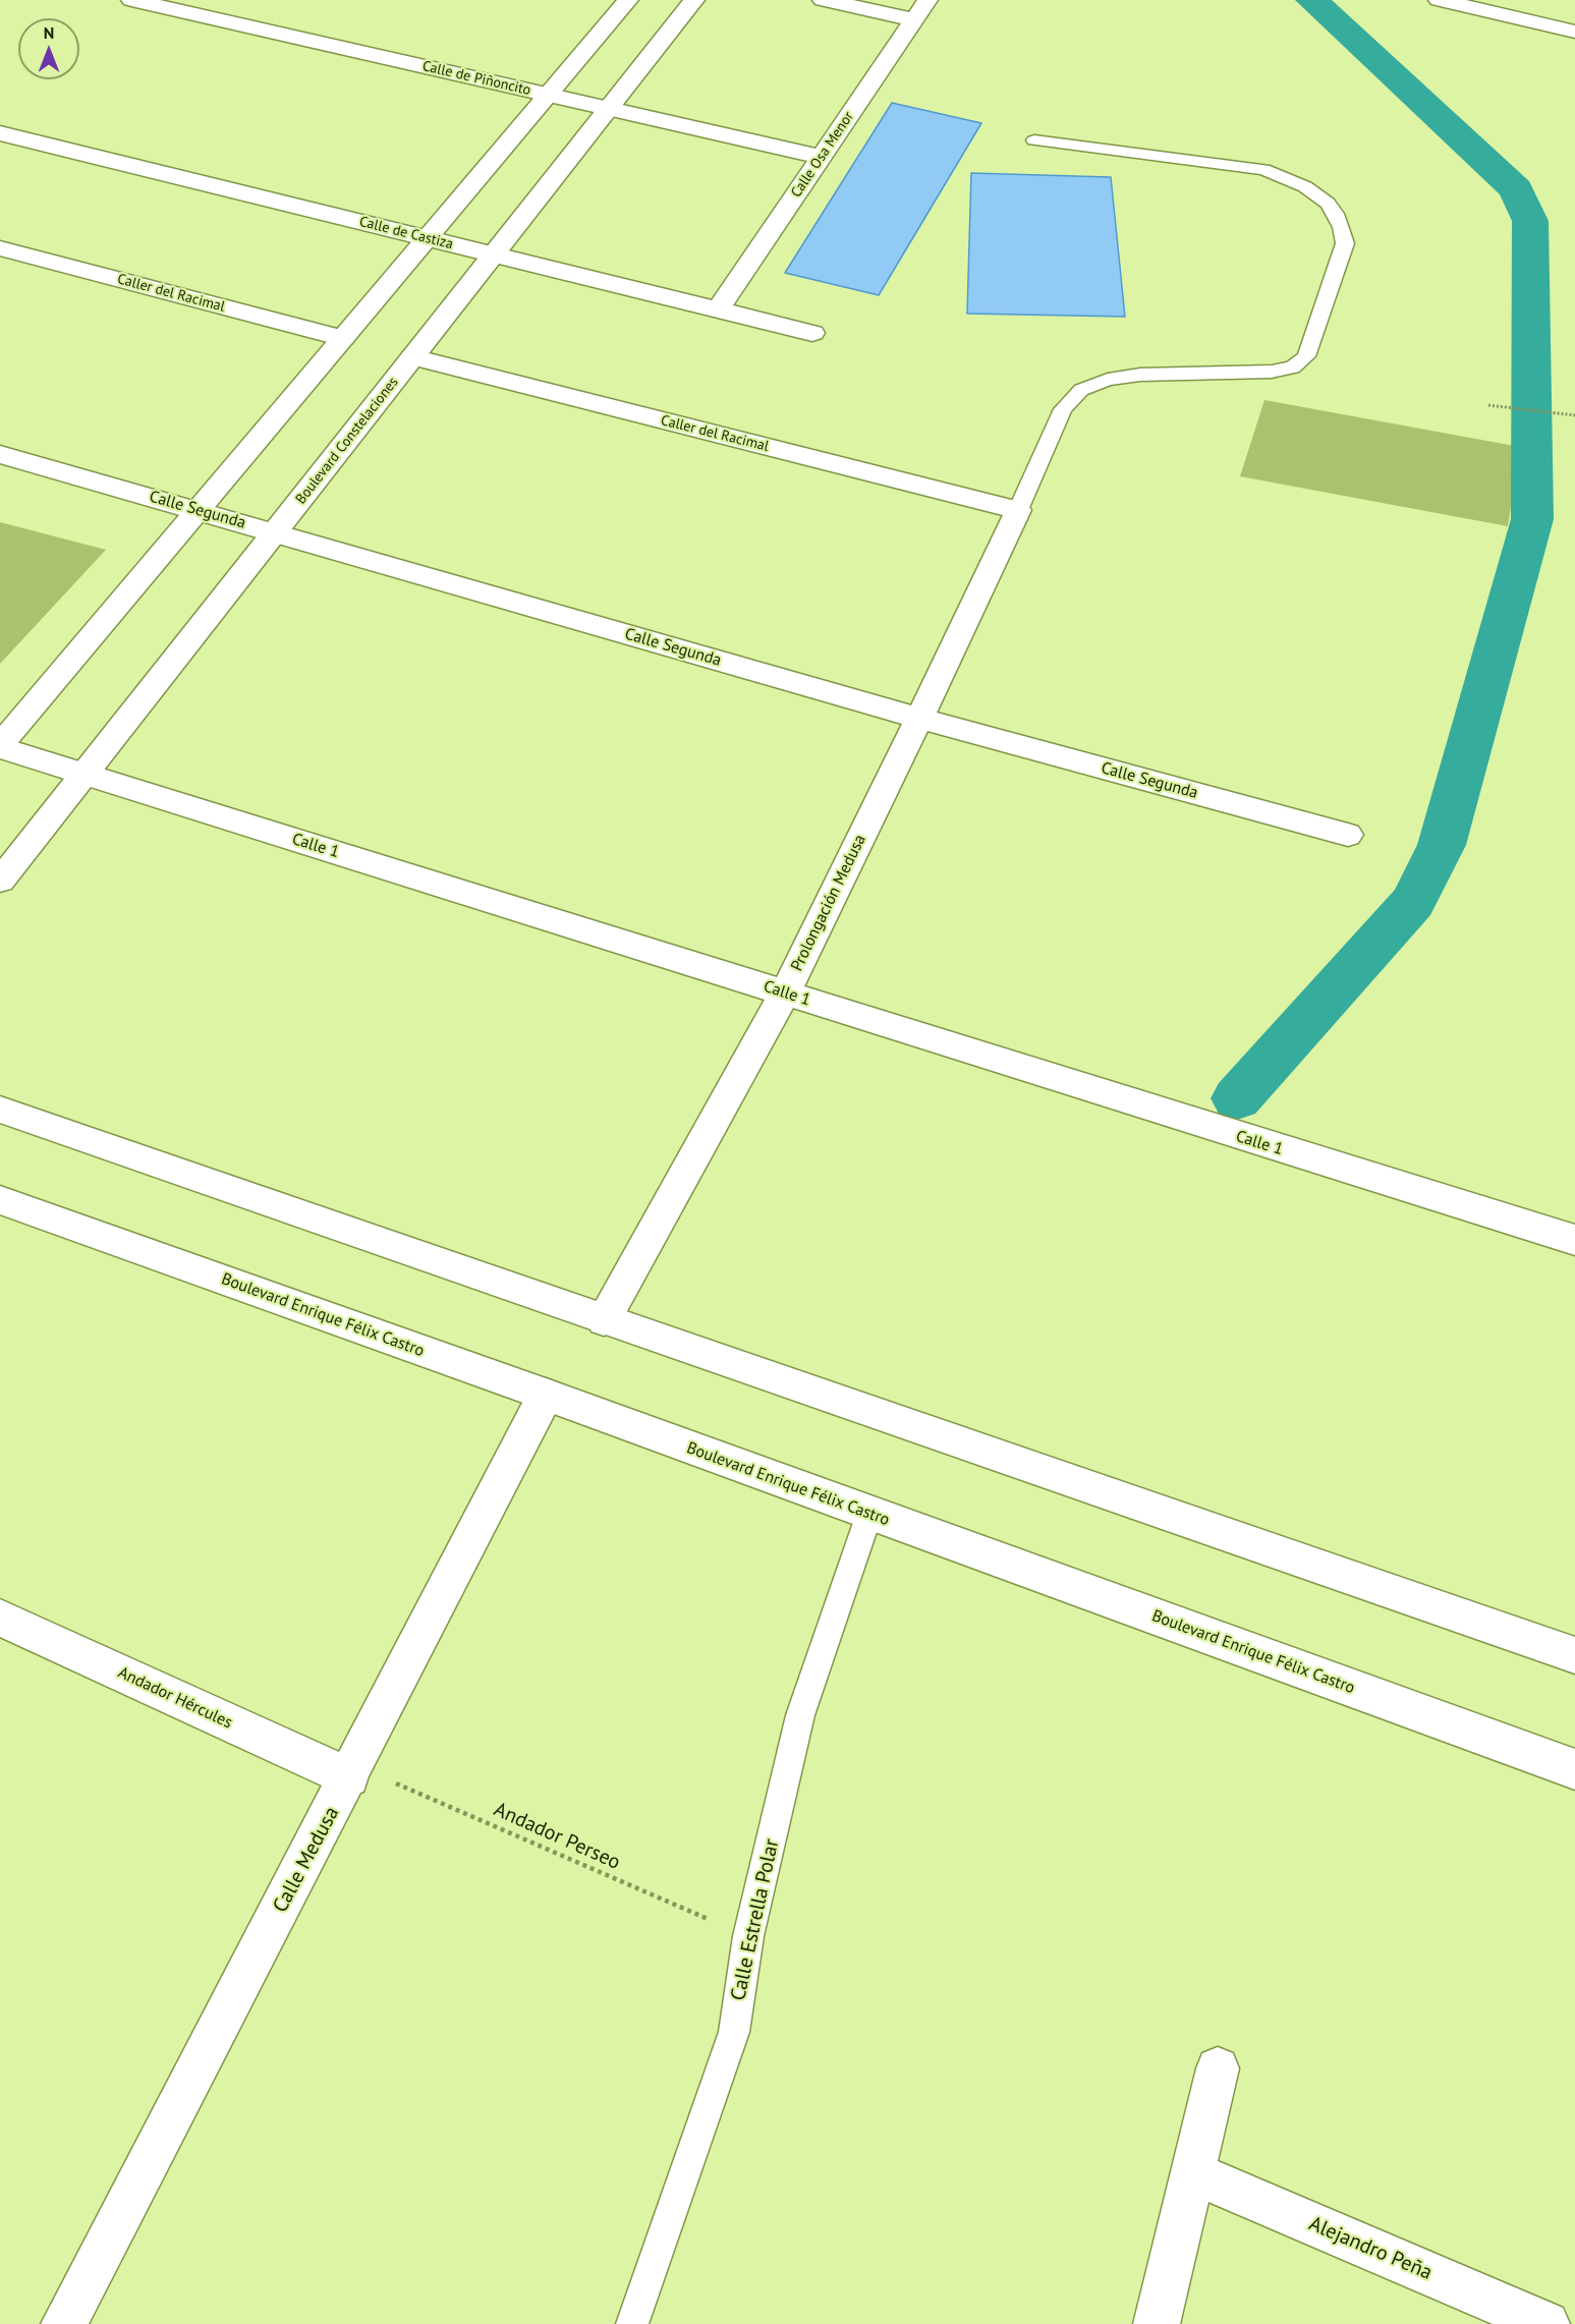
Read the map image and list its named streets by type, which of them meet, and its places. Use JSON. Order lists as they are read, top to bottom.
{
  "streets": {
    "street": [
      "Calle de Piñoncito",
      "Calle Osa Menor",
      "Calle de Castiza",
      "Caller del Racimal",
      "Boulevard Constelaciones",
      "Calle Segunda",
      "Calle 1",
      "Prolongación Medusa",
      "Boulevard Enrique Félix Castro",
      "Andador Hércules",
      "Calle Medusa",
      "Alejandro Peña"
    ],
    "lane": ["Calle Estrella Polar"],
    "path": ["Andador Perseo"]
  },
  "crossings": [
    ["Calle de Piñoncito", "Calle Osa Menor"],
    ["Calle de Piñoncito", "Boulevard Constelaciones"],
    ["Calle Osa Menor", "Calle de Castiza"],
    ["Calle de Castiza", "Boulevard Constelaciones"],
    ["Caller del Racimal", "Boulevard Constelaciones"],
    ["Caller del Racimal", "Prolongación Medusa"],
    ["Boulevard Constelaciones", "Calle Segunda"],
    ["Boulevard Constelaciones", "Calle 1"],
    ["Calle Segunda", "Prolongación Medusa"],
    ["Calle 1", "Prolongación Medusa"],
    ["Boulevard Enrique Félix Castro", "Calle Medusa"],
    ["Boulevard Enrique Félix Castro", "Calle Estrella Polar"],
    ["Andador Hércules", "Andador Perseo"],
    ["Andador Hércules", "Calle Medusa"],
    ["Andador Perseo", "Calle Medusa"],
    ["Andador Perseo", "Calle Estrella Polar"]
  ],
  "north": "top"
}
